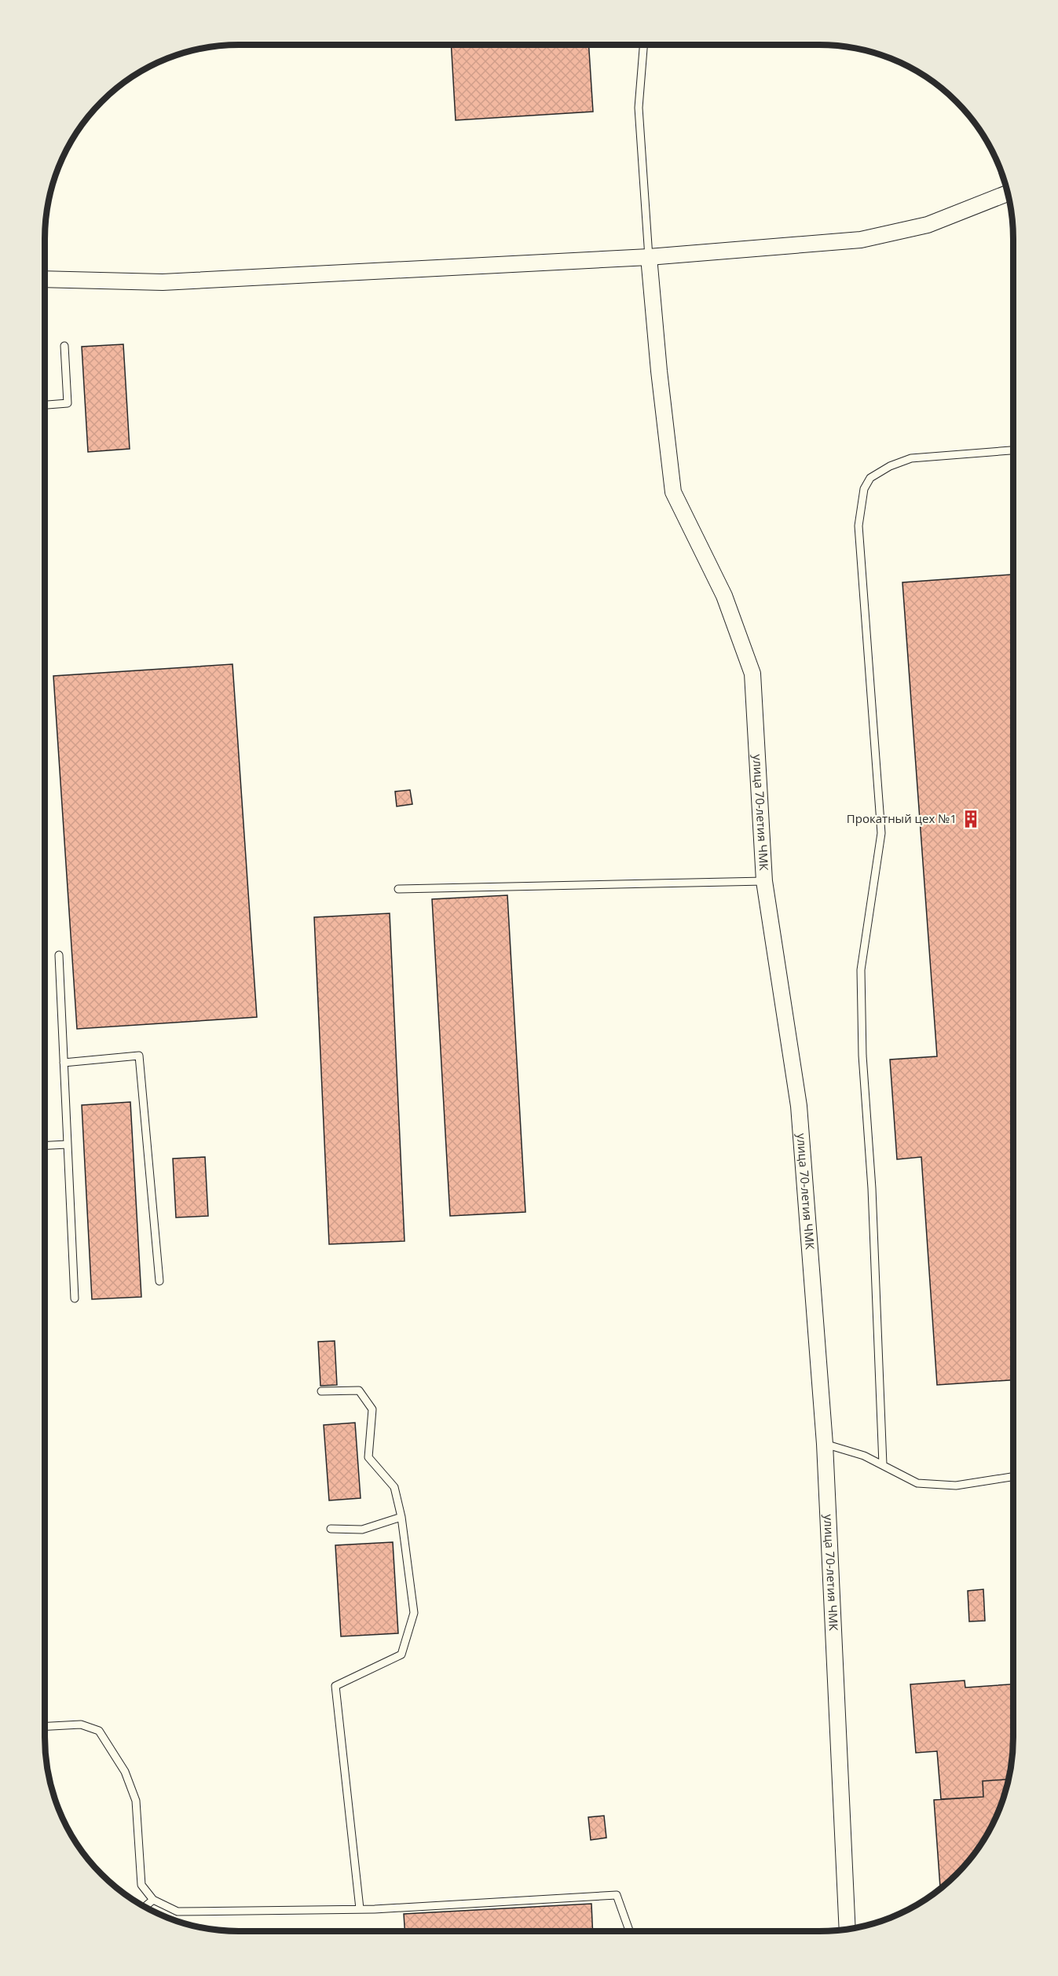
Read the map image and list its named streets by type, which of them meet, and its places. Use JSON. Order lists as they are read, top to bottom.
{
  "streets": {
    "street": ["улица 70-летия ЧМК"]
  },
  "places": {
    "building": ["Прокатный цех №1"]
  }
}
